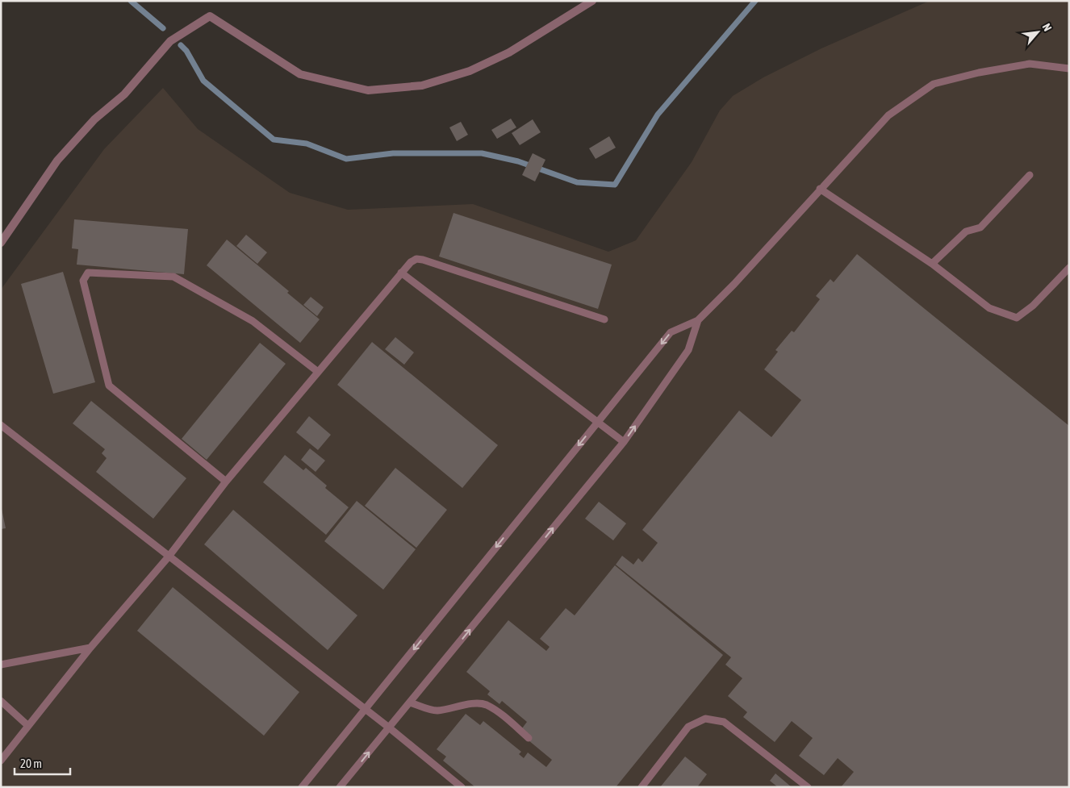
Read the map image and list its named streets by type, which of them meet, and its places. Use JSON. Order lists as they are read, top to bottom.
{
  "scale_bar": "20 m",
  "north": "top right"
}
